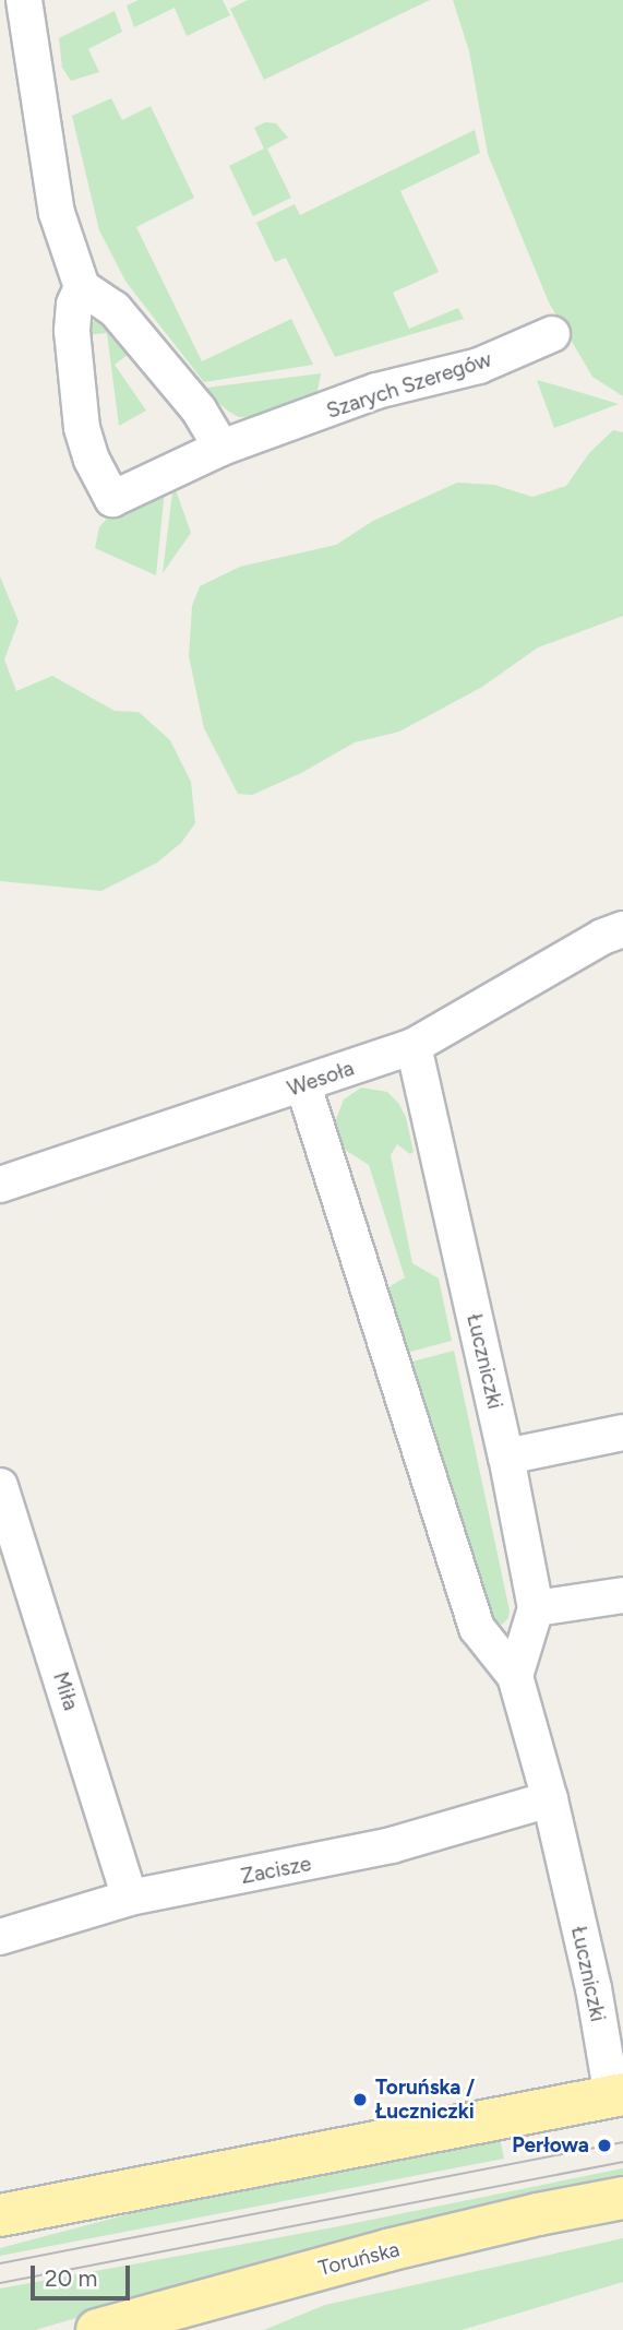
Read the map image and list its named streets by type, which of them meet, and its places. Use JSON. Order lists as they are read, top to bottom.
{
  "streets": {
    "main road": ["Toruńska"],
    "street": [
      "Szarych Szeregów",
      "Wesoła",
      "Łuczniczki",
      "Miła",
      "Zacisze"
    ]
  },
  "crossings": [
    ["Wesoła", "Łuczniczki"],
    ["Łuczniczki", "Zacisze"],
    ["Miła", "Zacisze"]
  ],
  "places": ["Toruńska / Łuczniczki", "Perłowa"],
  "scale_bar": "20 m"
}
